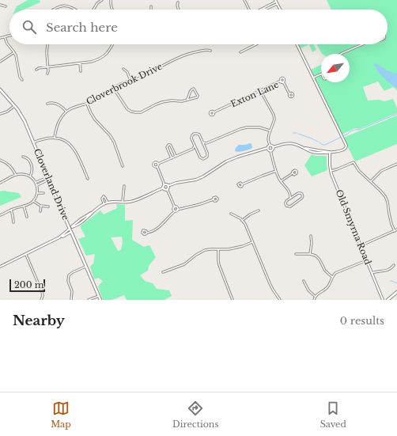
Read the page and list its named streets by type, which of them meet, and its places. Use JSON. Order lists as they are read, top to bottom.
{
  "streets": {
    "main road": ["Cloverland Drive"],
    "street": ["Cloverbrook Drive", "Exton Lane", "Old Smyrna Road"]
  },
  "scale_bar": "200 m",
  "north": "bottom left",
  "page": {
    "search": "Search here",
    "scale": "200 m",
    "heading": ["Nearby", "0 results"],
    "nav": ["Map", "Directions", "Saved"]
  }
}
